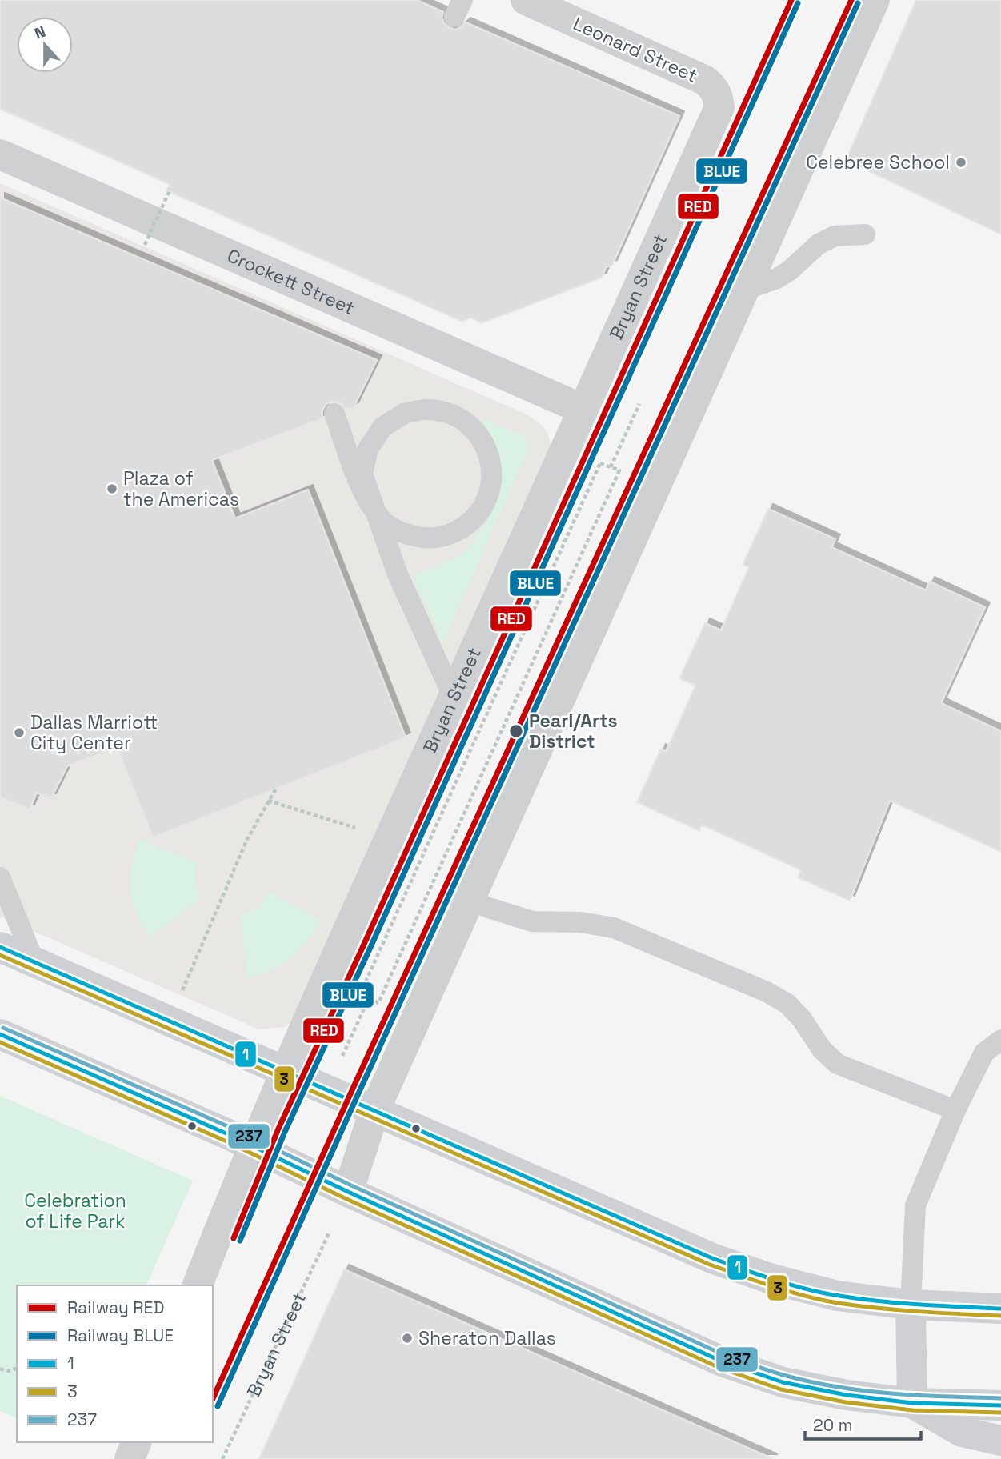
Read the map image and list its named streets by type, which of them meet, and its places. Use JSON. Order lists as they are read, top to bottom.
{
  "streets": {
    "street": ["Leonard Street", "Crockett Street", "Bryan Street"]
  },
  "crossings": [
    ["Leonard Street", "Bryan Street"],
    ["Crockett Street", "Bryan Street"]
  ],
  "parks": ["Celebration of Life Park"],
  "places": [
    "Celebree School",
    "Plaza of the Americas",
    "Pearl/Arts District",
    "Dallas Marriott City Center",
    "Sheraton Dallas"
  ],
  "lines": [
    "rail line RED",
    "rail line BLUE",
    "transit line 1",
    "transit line 3",
    "transit line 237"
  ],
  "legend": [
    "Railway RED",
    "Railway BLUE",
    "1",
    "3",
    "237"
  ],
  "scale_bar": "20 m",
  "north": "top"
}
